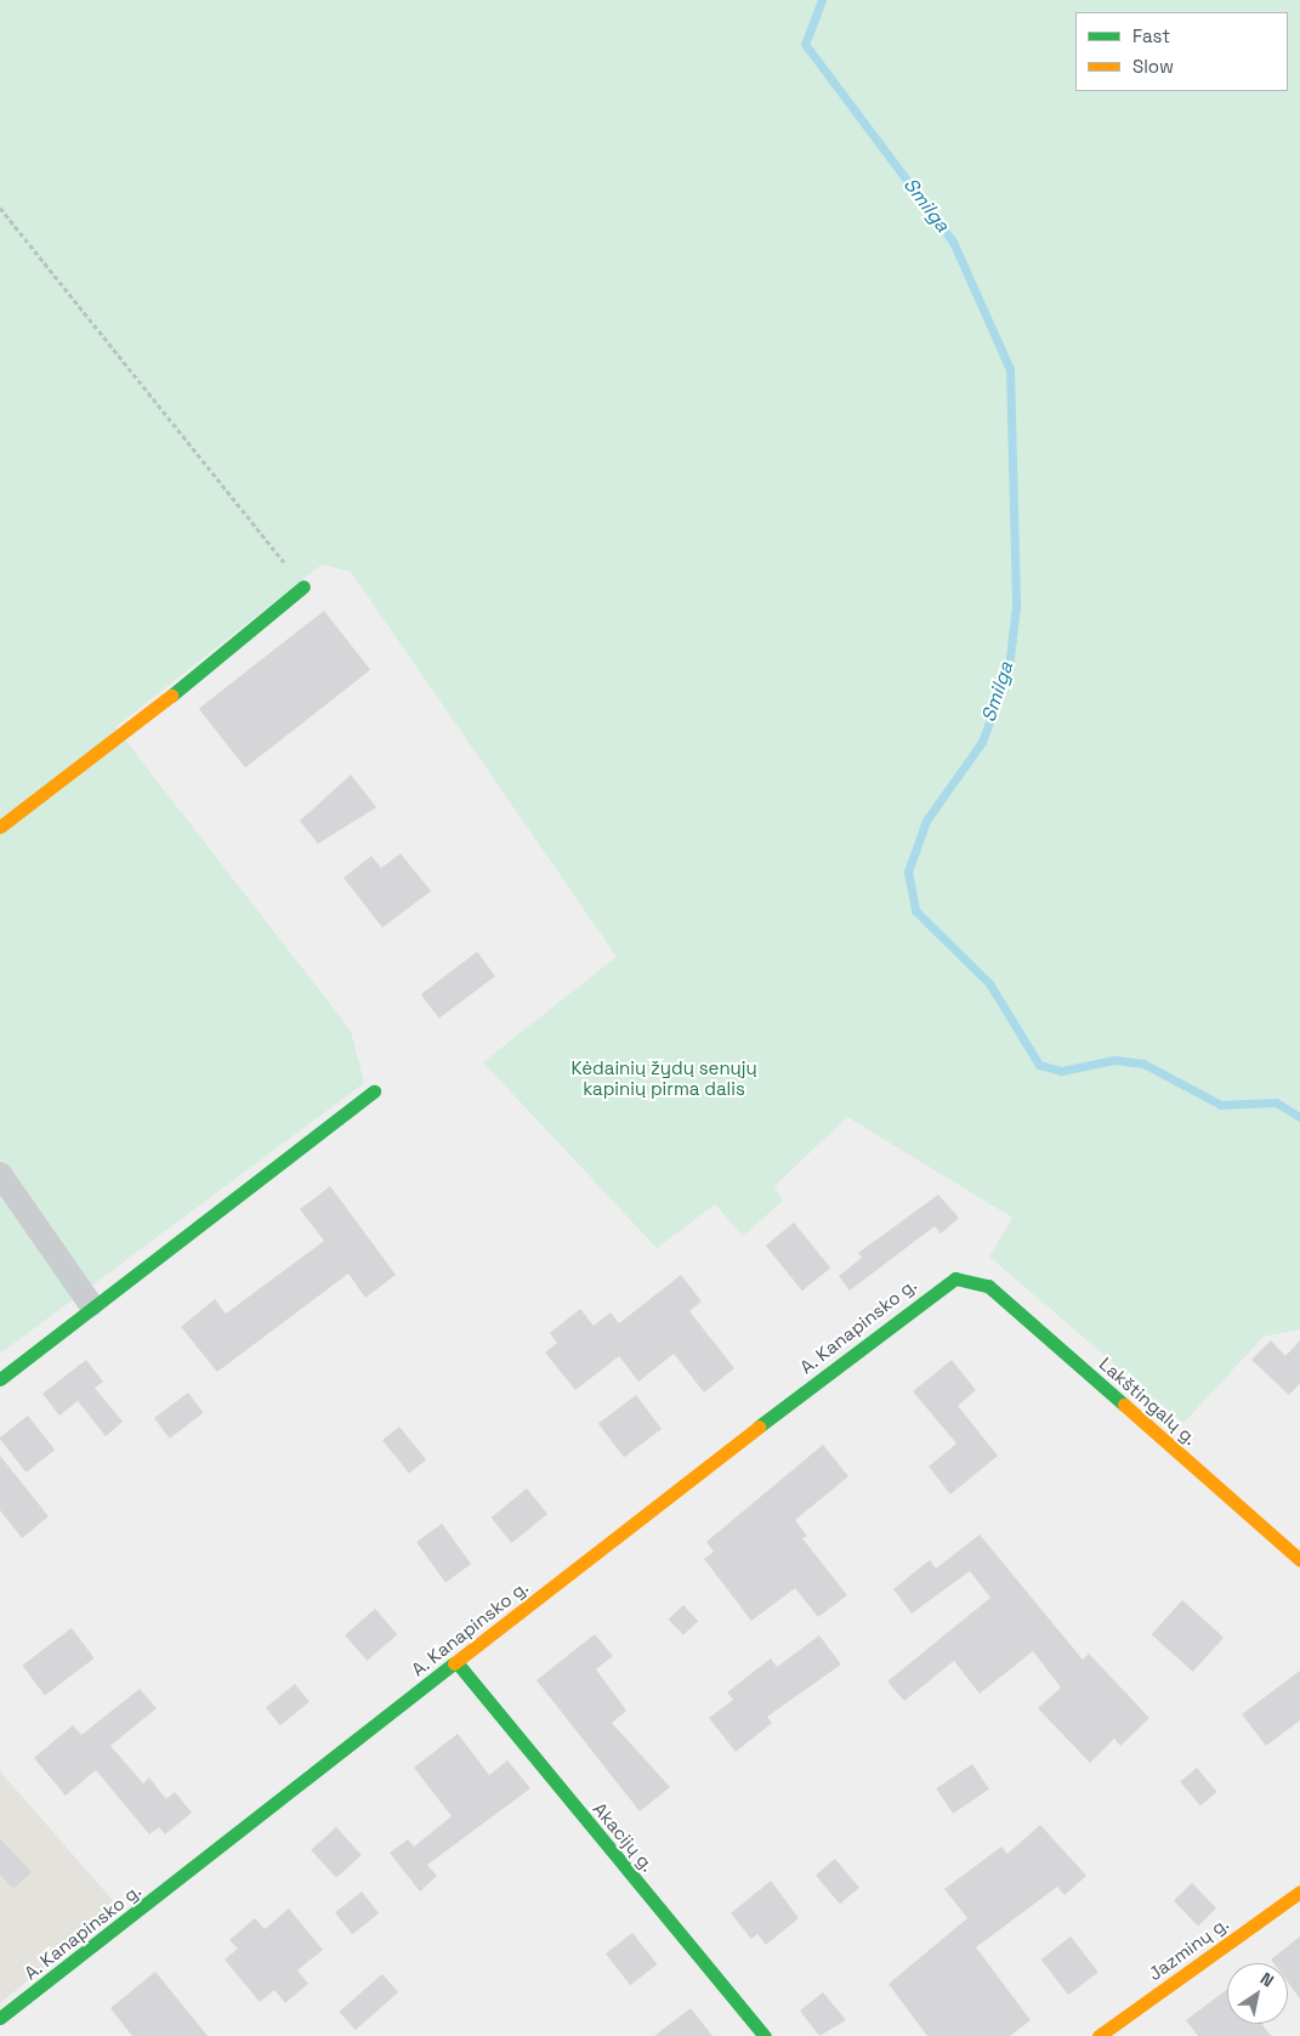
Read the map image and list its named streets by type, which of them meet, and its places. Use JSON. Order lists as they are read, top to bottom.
{
  "streets": {
    "street": [
      "A. Kanapinsko g.",
      "Lakštingalų g.",
      "Akacijų g.",
      "Jazminų g."
    ]
  },
  "crossings": [
    ["A. Kanapinsko g.", "Lakštingalų g."],
    ["A. Kanapinsko g.", "Akacijų g."]
  ],
  "water": ["Smilga"],
  "parks": ["Kėdainių žydų senųjų kapinių pirma dalis"],
  "legend": ["Fast", "Slow"],
  "north": "top right"
}
